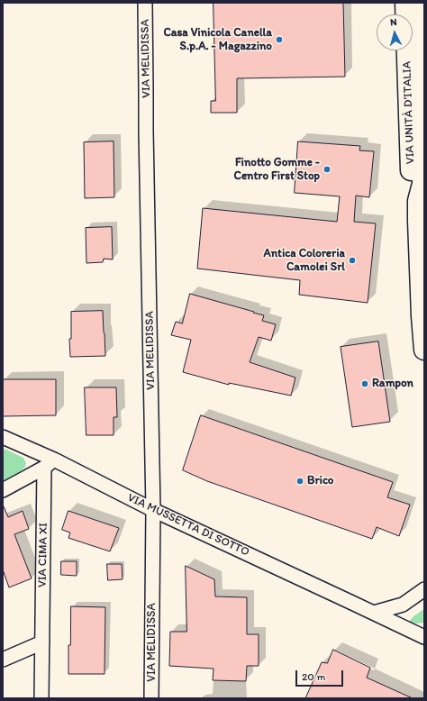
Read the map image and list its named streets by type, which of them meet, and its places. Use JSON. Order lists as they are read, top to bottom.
{
  "streets": {
    "main road": ["VIA UNITÀ D'ITALIA"],
    "street": ["VIA MELIDISSA", "VIA MUSSETTA DI SOTTO", "VIA CIMA XI"]
  },
  "crossings": [
    ["VIA MELIDISSA", "VIA MUSSETTA DI SOTTO"],
    ["VIA MUSSETTA DI SOTTO", "VIA CIMA XI"]
  ],
  "places": [
    "Casa Vinicola Canella S.p.A. - Magazzino",
    "Finotto Gomme - Centro First Stop",
    "Antica Coloreria Camolei Srl",
    "Rampon",
    "Brico"
  ],
  "scale_bar": "20 m",
  "north": "top"
}
